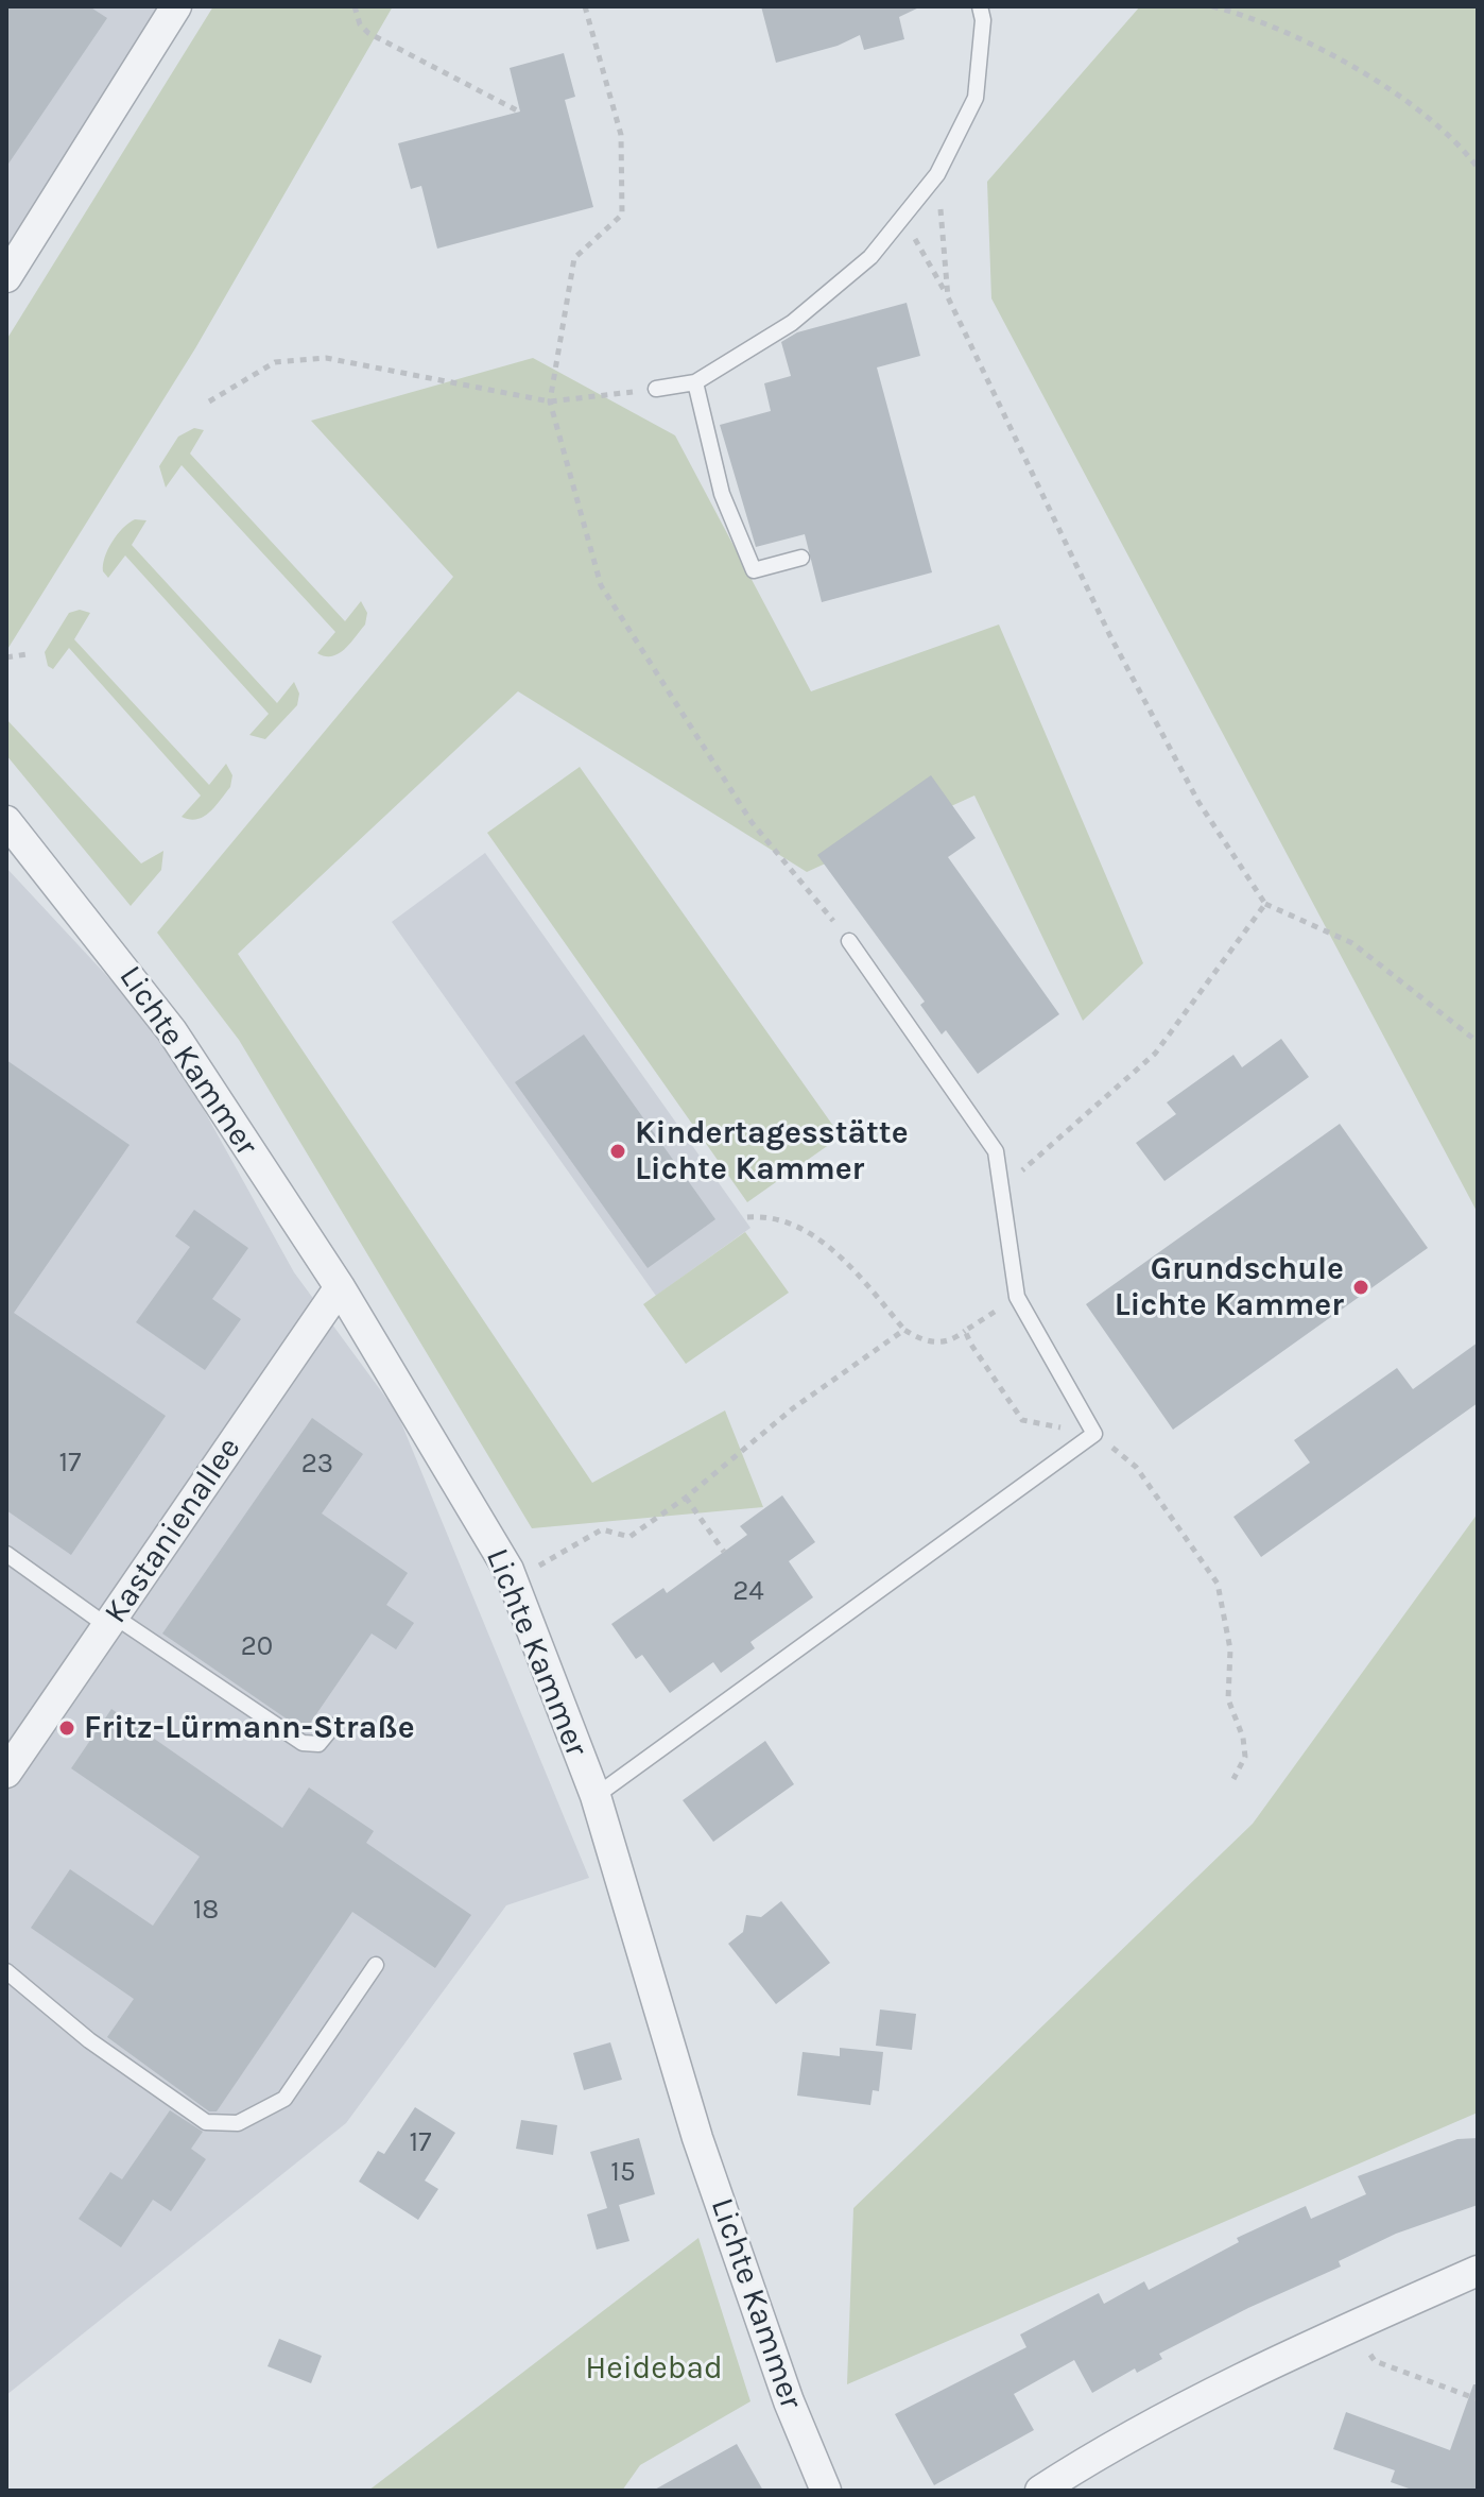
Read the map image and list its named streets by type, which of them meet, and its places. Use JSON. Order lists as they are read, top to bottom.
{
  "streets": {
    "street": ["Lichte Kammer", "Kastanienallee"]
  },
  "crossings": [
    ["Lichte Kammer", "Kastanienallee"]
  ],
  "parks": ["Heidebad"],
  "places": ["Kindertagesstätte Lichte Kammer", "Grundschule Lichte Kammer", "Fritz-Lürmann-Straße"],
  "house_numbers": [
    "17",
    "23",
    "24",
    "20",
    "18",
    "17",
    "15"
  ]
}
